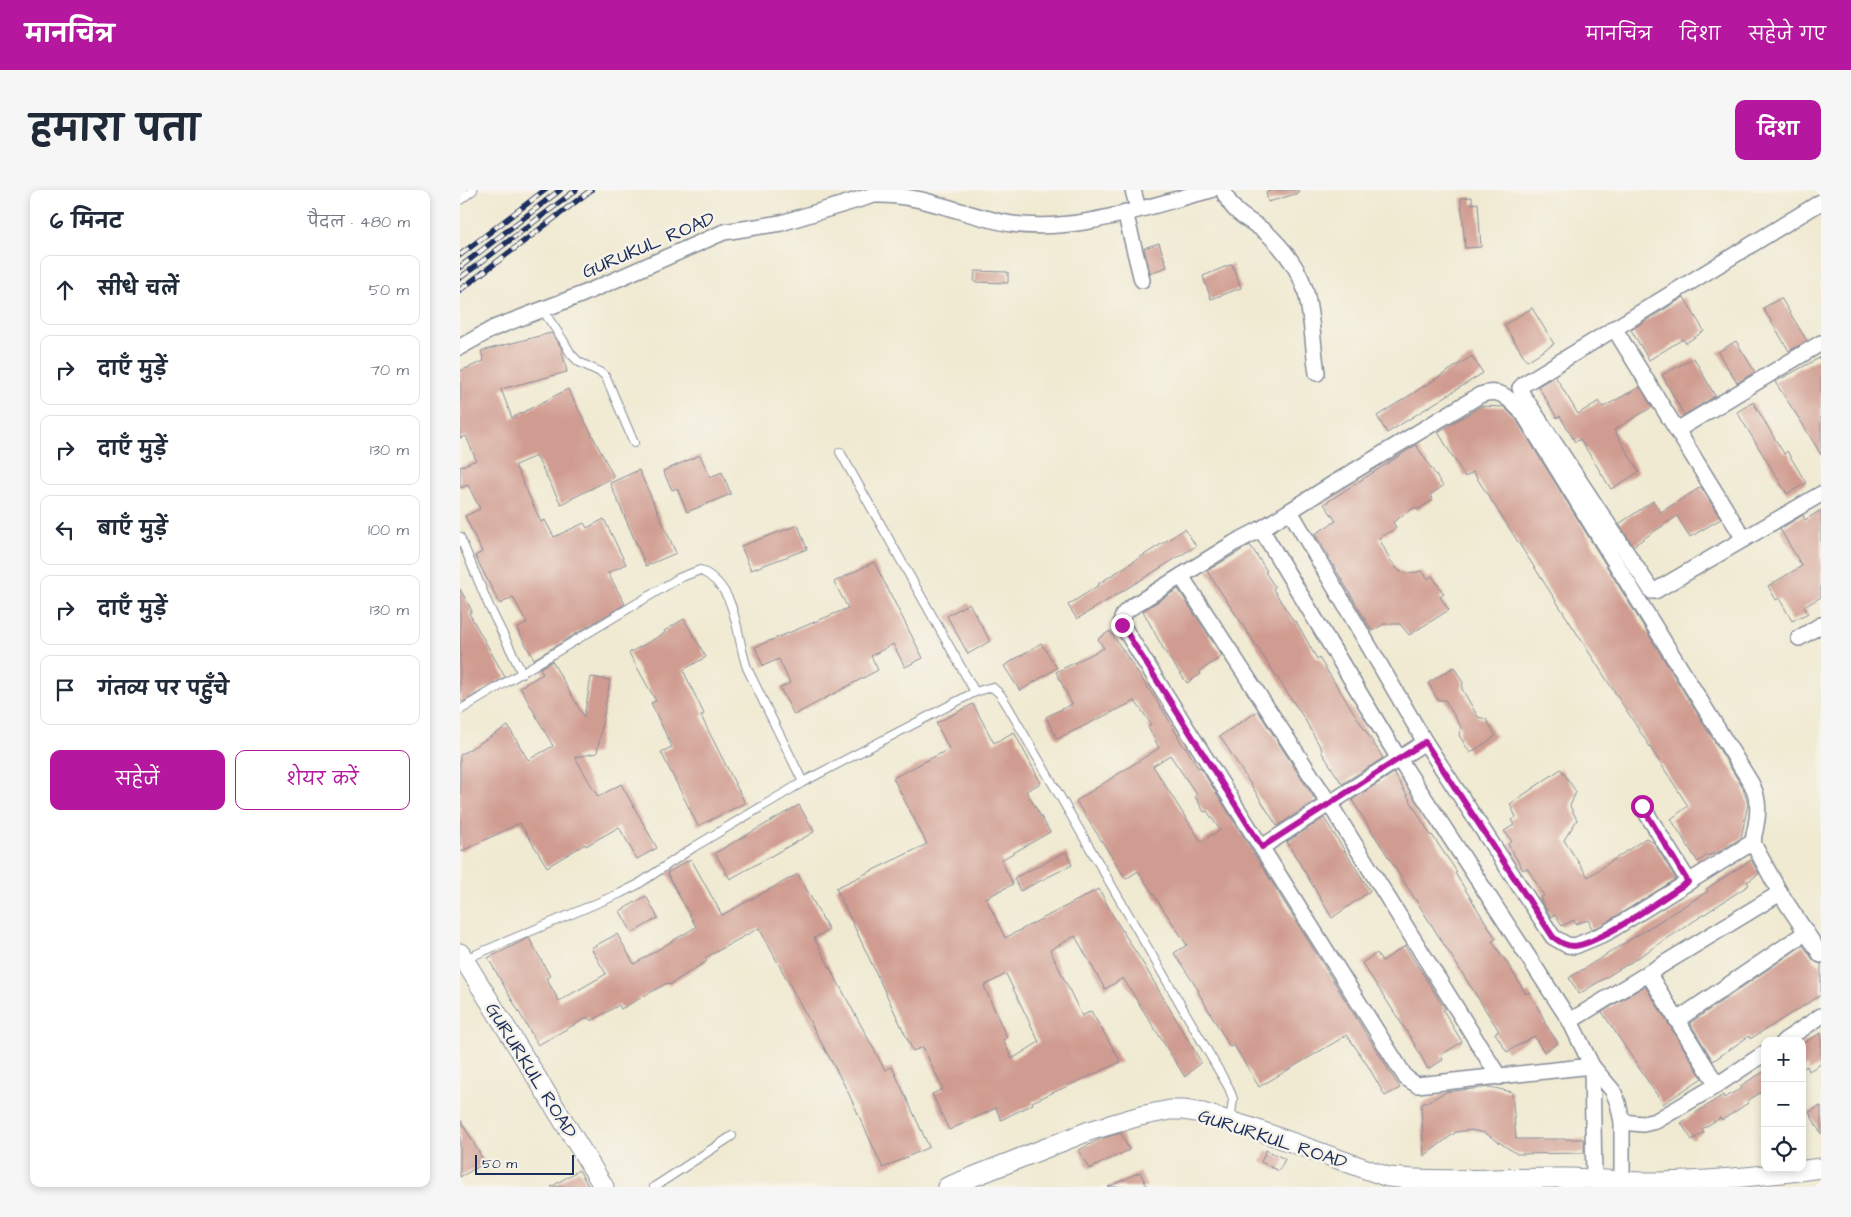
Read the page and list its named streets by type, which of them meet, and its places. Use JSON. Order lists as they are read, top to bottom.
{
  "streets": {
    "street": ["GURUKUL ROAD", "GURURKUL ROAD"]
  },
  "scale_bar": "50 m",
  "page": {
    "header": "मानचित्र",
    "nav": ["मानचित्र", "दिशा", "सहेजे गए"],
    "title": "हमारा पता",
    "buttons": [
      "दिशा",
      ["सहेजें", "शेयर करें"]
    ],
    "heading": ["6 मिनट", "पैदल · 480 m"],
    "list": [
      ["सीधे चलें", "50 m"],
      ["दाएँ मुड़ें", "70 m"],
      ["दाएँ मुड़ें", "130 m"],
      ["बाएँ मुड़ें", "100 m"],
      ["दाएँ मुड़ें", "130 m"],
      "गंतव्य पर पहुँचे"
    ],
    "map_buttons": ["+", "−"],
    "scale": "50 m"
  }
}
